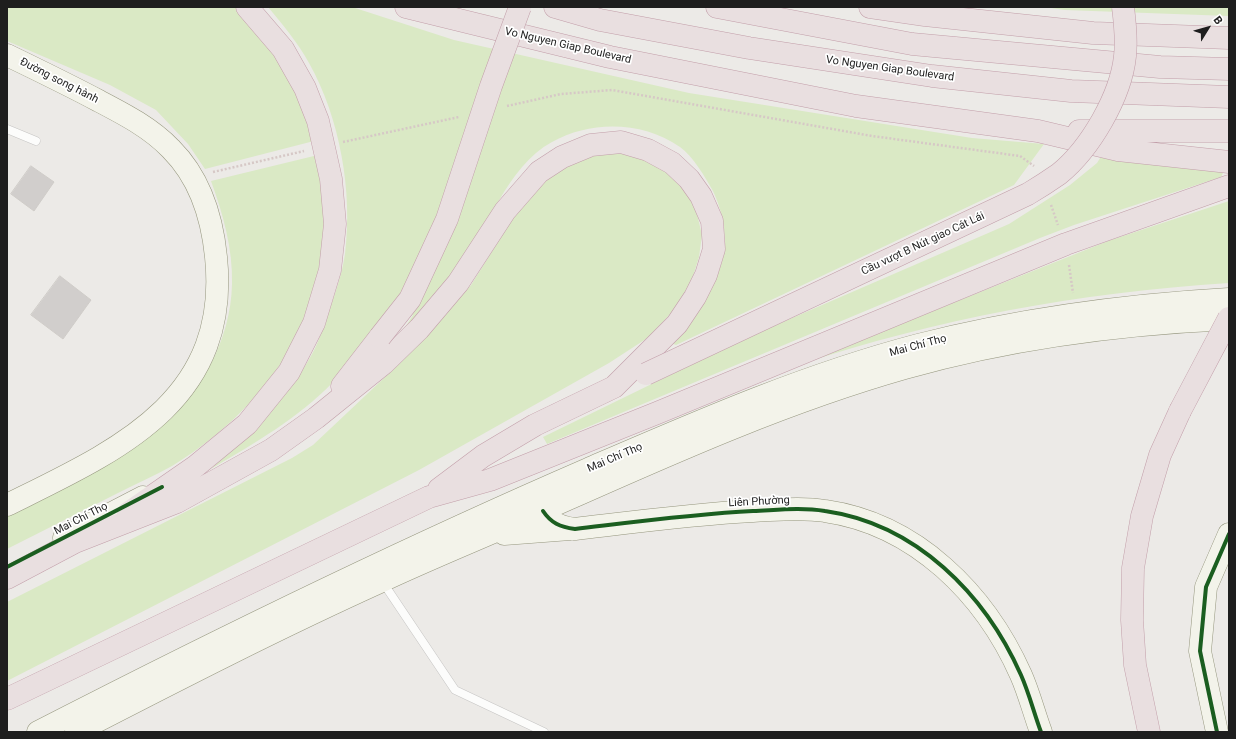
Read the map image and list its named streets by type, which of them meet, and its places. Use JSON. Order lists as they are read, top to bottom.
{
  "streets": {
    "highway": ["Vo Nguyen Giap Boulevard", "Cầu vượt B Nút giao Cát Lái", "Mai Chí Thọ"],
    "main road": ["Đường song hành", "Liên Phường"]
  },
  "crossings": [
    ["Mai Chí Thọ", "Liên Phường"]
  ],
  "north": "top right"
}
